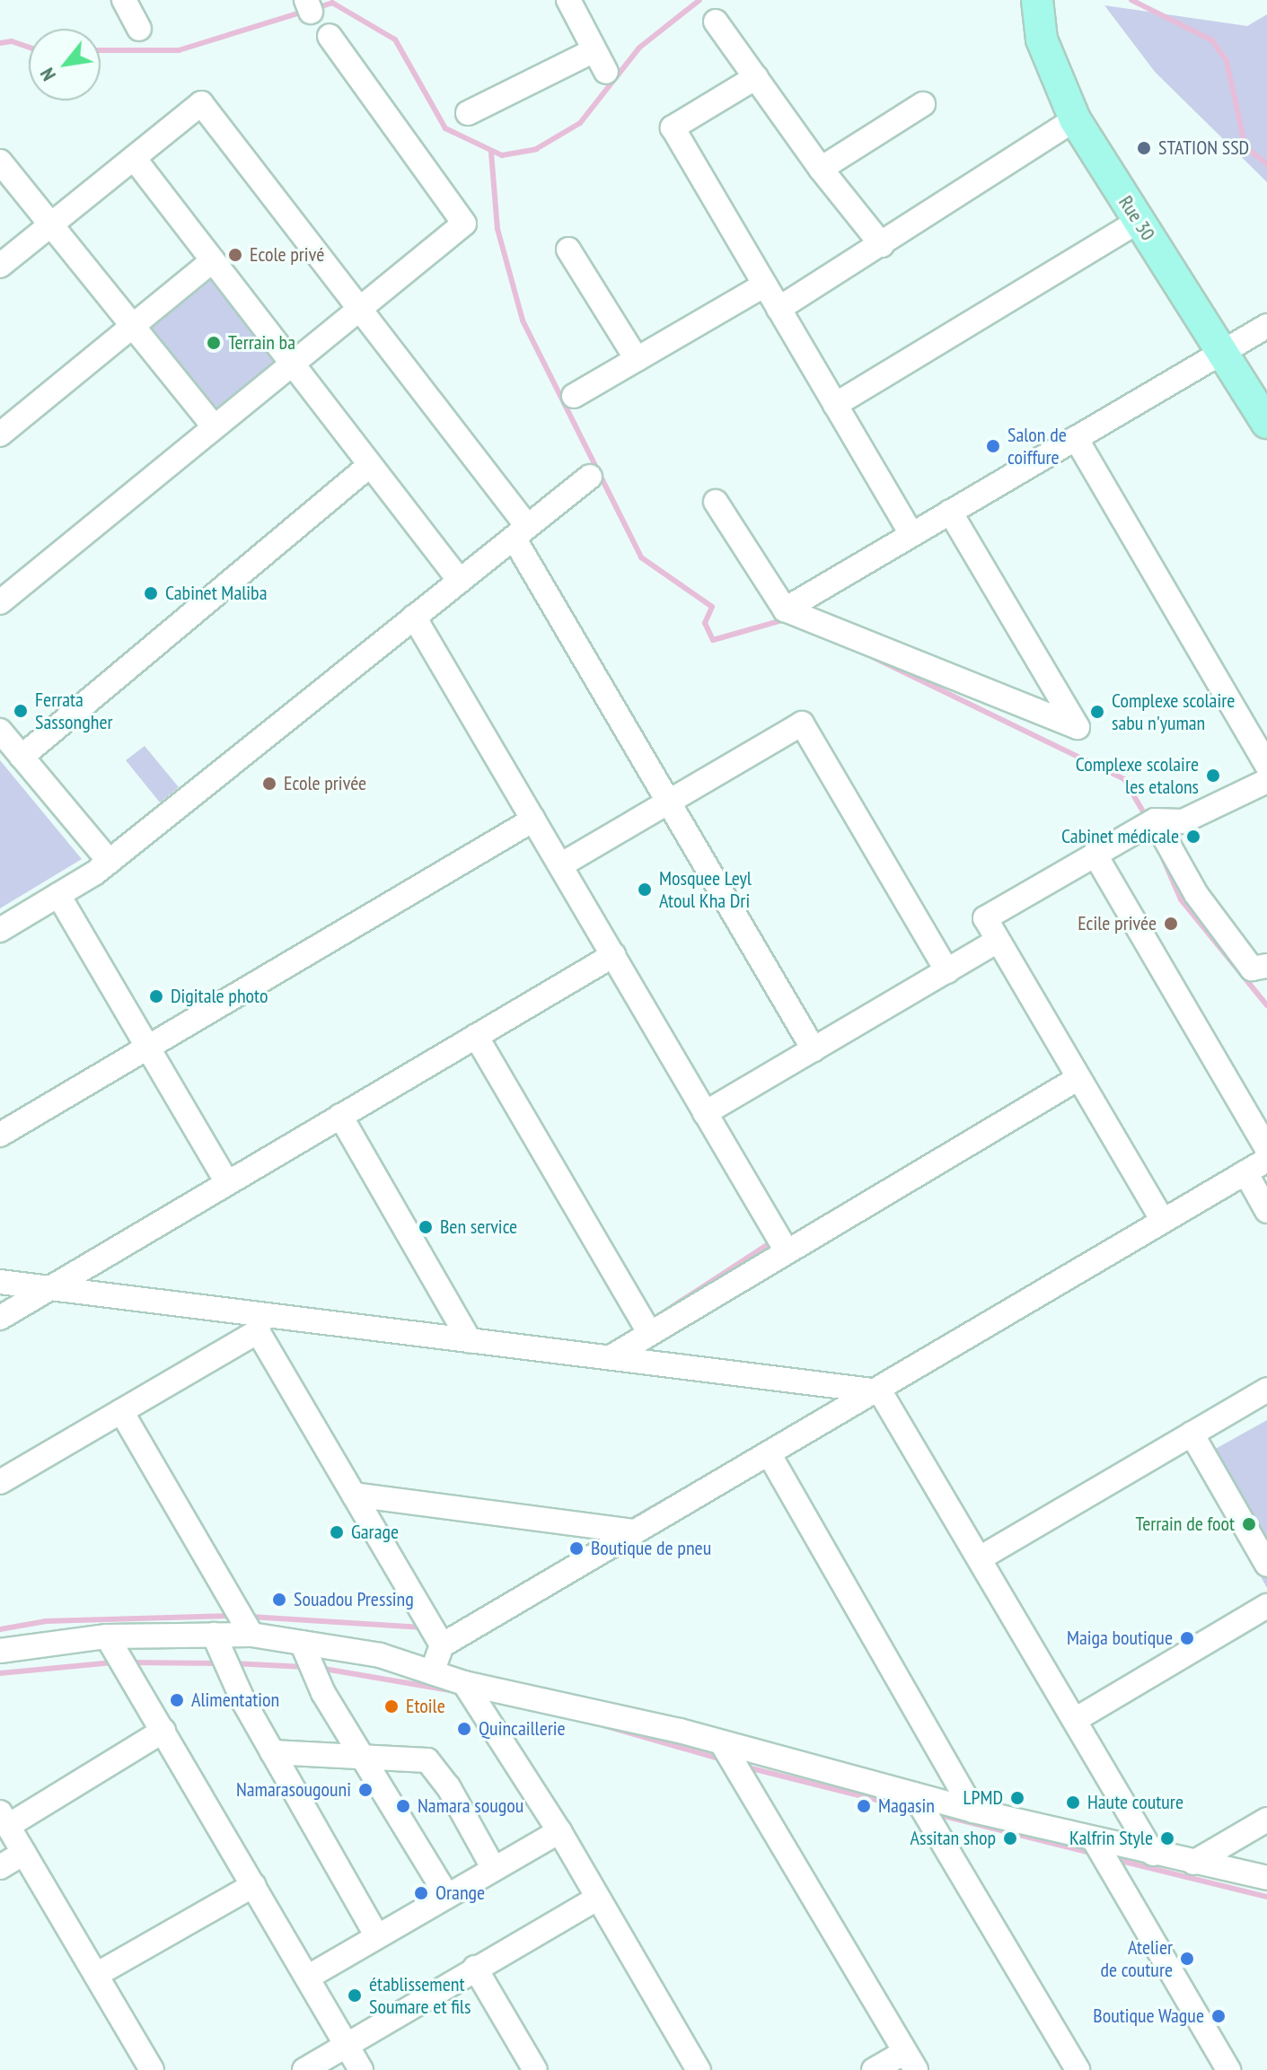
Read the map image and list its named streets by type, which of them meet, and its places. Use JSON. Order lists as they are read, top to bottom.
{
  "streets": {
    "main road": ["Rue 30"]
  },
  "places": [
    "STATION SSD",
    "Ecole privé",
    "Terrain ba",
    "Salon de coiffure",
    "Cabinet Maliba",
    "Ferrata Sassongher",
    "Complexe scolaire sabu n'yuman",
    "Complexe scolaire les etalons",
    "Ecole privée",
    "Cabinet médicale",
    "Mosquee Leyl Atoul Kha Dri",
    "Ecile privée",
    "Digitale photo",
    "Ben service",
    "Terrain de foot",
    "Garage",
    "Boutique de pneu",
    "Souadou Pressing",
    "Maiga boutique",
    "Alimentation",
    "Etoile",
    "Quincaillerie",
    "Namarasougouni",
    "LPMD",
    "Haute couture",
    "Namara sougou",
    "Magasin",
    "Assitan shop",
    "Kalfrin Style",
    "Orange",
    "Atelier de couture",
    "établissement Soumare et fils",
    "Boutique Wague"
  ],
  "north": "bottom left"
}
